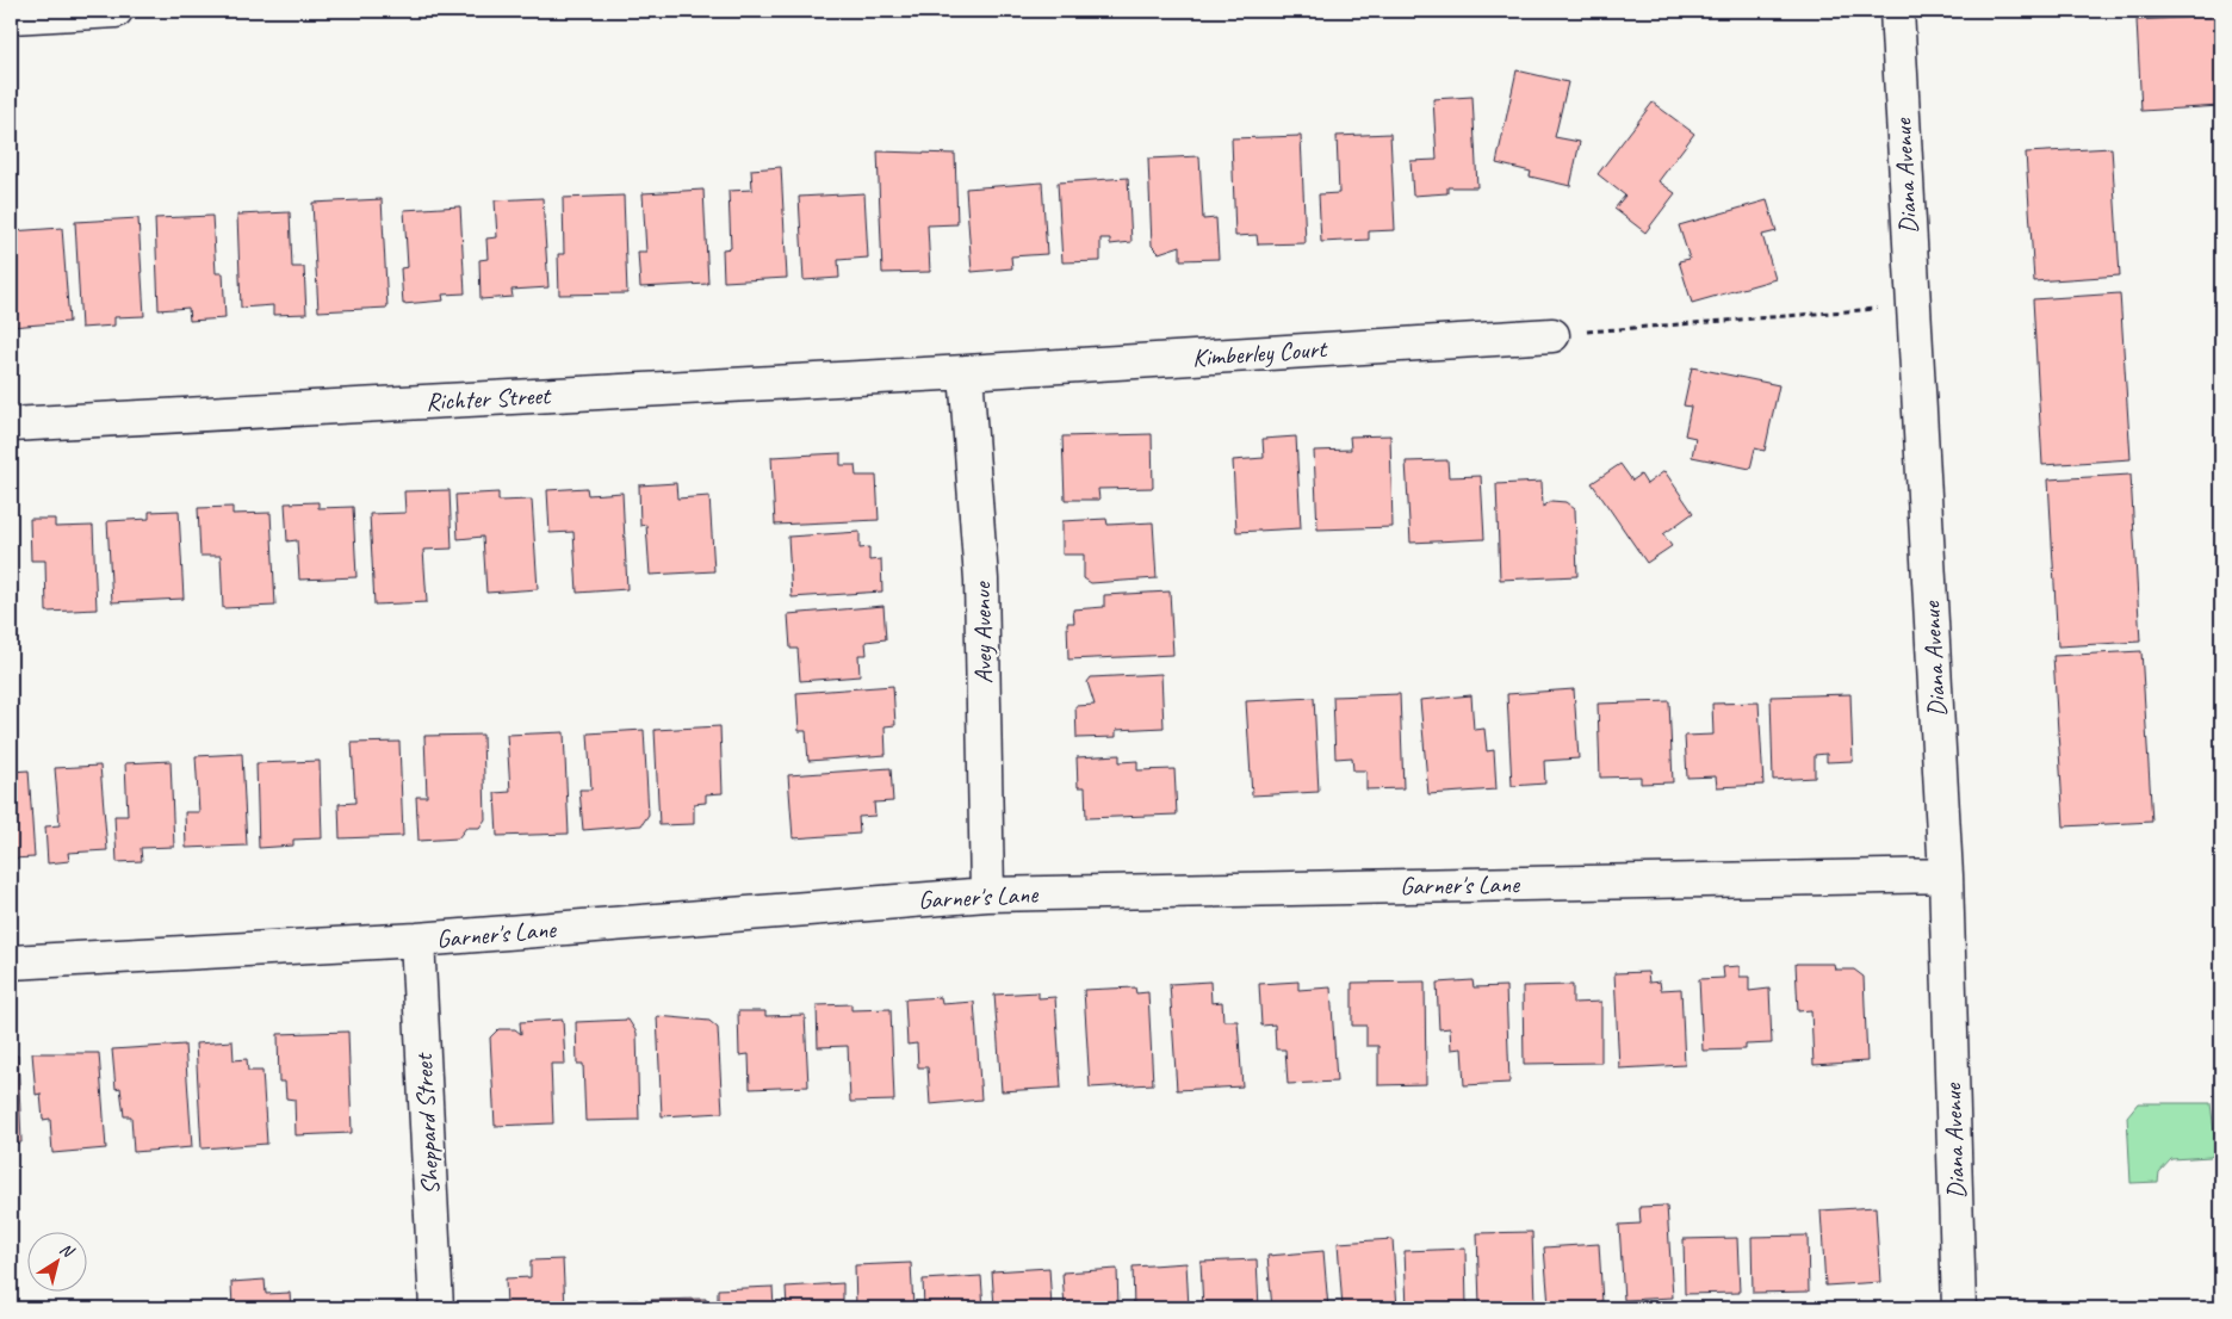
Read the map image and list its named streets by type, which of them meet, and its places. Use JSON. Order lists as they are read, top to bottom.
{
  "streets": {
    "street": [
      "Diana Avenue",
      "Kimberley Court",
      "Richter Street",
      "Avey Avenue",
      "Garner's Lane",
      "Sheppard Street"
    ]
  },
  "crossings": [
    ["Diana Avenue", "Garner's Lane"],
    ["Kimberley Court", "Richter Street"],
    ["Kimberley Court", "Avey Avenue"],
    ["Richter Street", "Avey Avenue"],
    ["Avey Avenue", "Garner's Lane"],
    ["Garner's Lane", "Sheppard Street"]
  ],
  "north": "top right"
}
